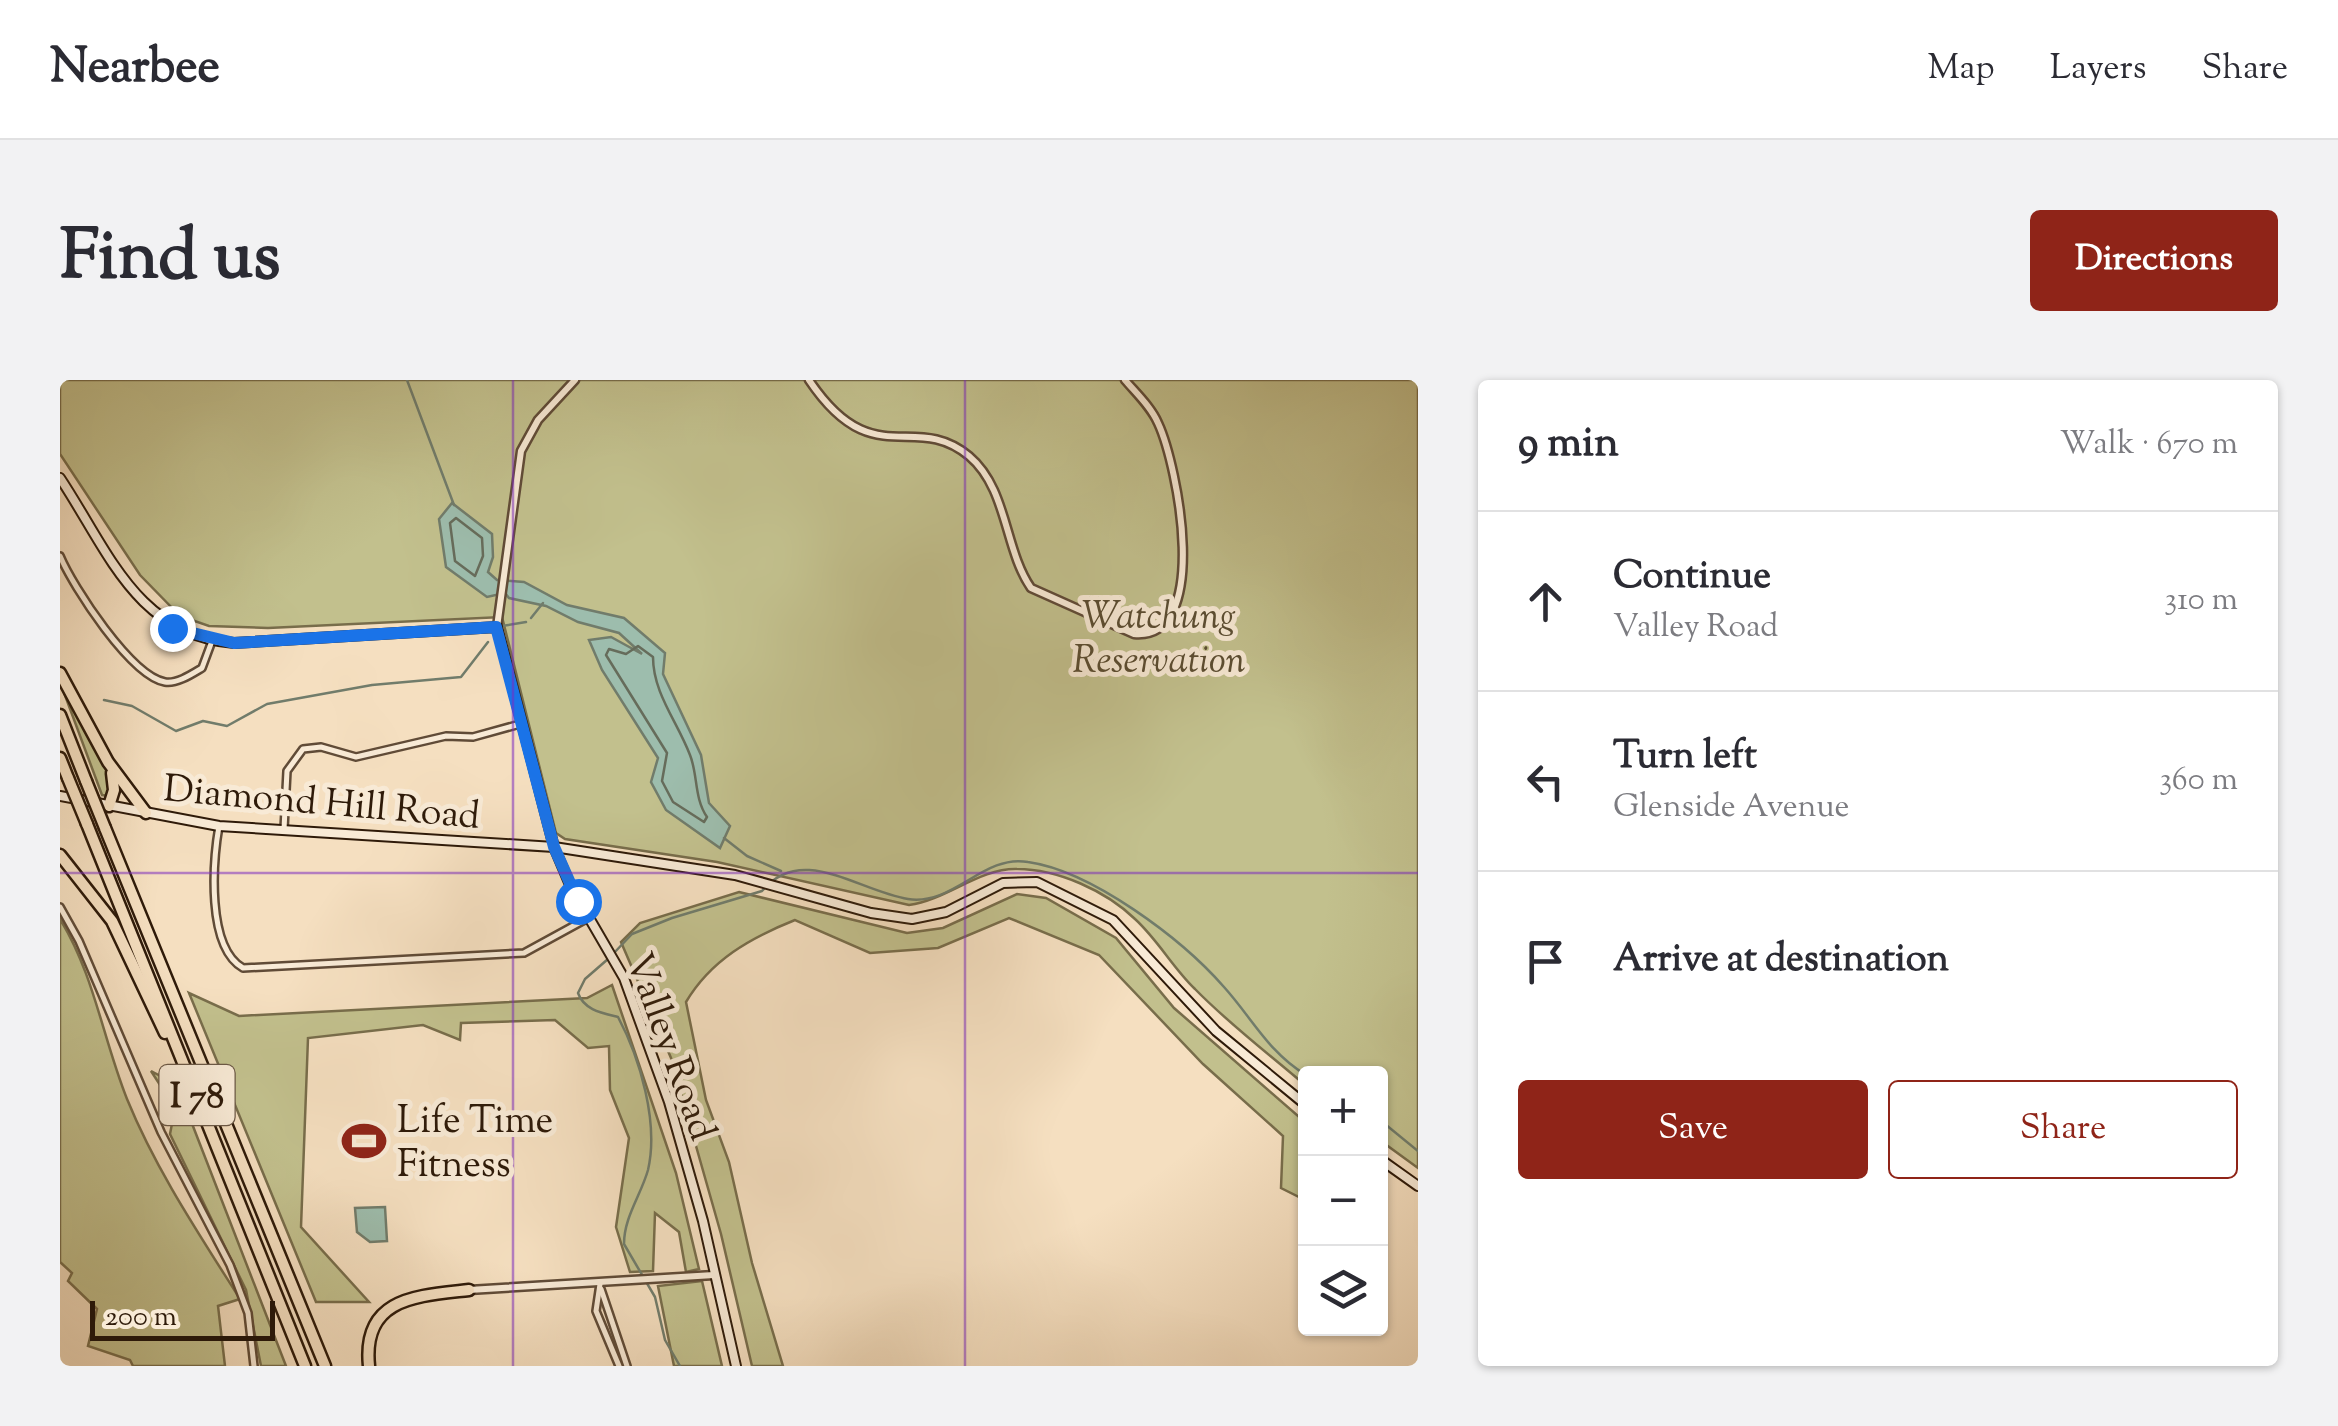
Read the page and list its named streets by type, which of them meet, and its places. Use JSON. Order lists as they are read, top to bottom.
{
  "streets": {
    "highway": ["I 78"],
    "main road": ["Diamond Hill Road", "Valley Road"]
  },
  "crossings": [
    ["Diamond Hill Road", "Valley Road"]
  ],
  "parks": ["Watchung Reservation"],
  "places": {
    "sports": ["Life Time Fitness"]
  },
  "scale_bar": "200 m",
  "page": {
    "header": "Nearbee",
    "nav": ["Map", "Layers", "Share"],
    "title": "Find us",
    "buttons": [
      "Directions",
      ["Save", "Share"]
    ],
    "heading": ["9 min", "Walk · 670 m"],
    "list": [
      ["Continue", "Valley Road", "310 m"],
      ["Turn left", "Glenside Avenue", "360 m"],
      "Arrive at destination"
    ],
    "map_buttons": ["+", "−"],
    "scale": "200 m"
  }
}
